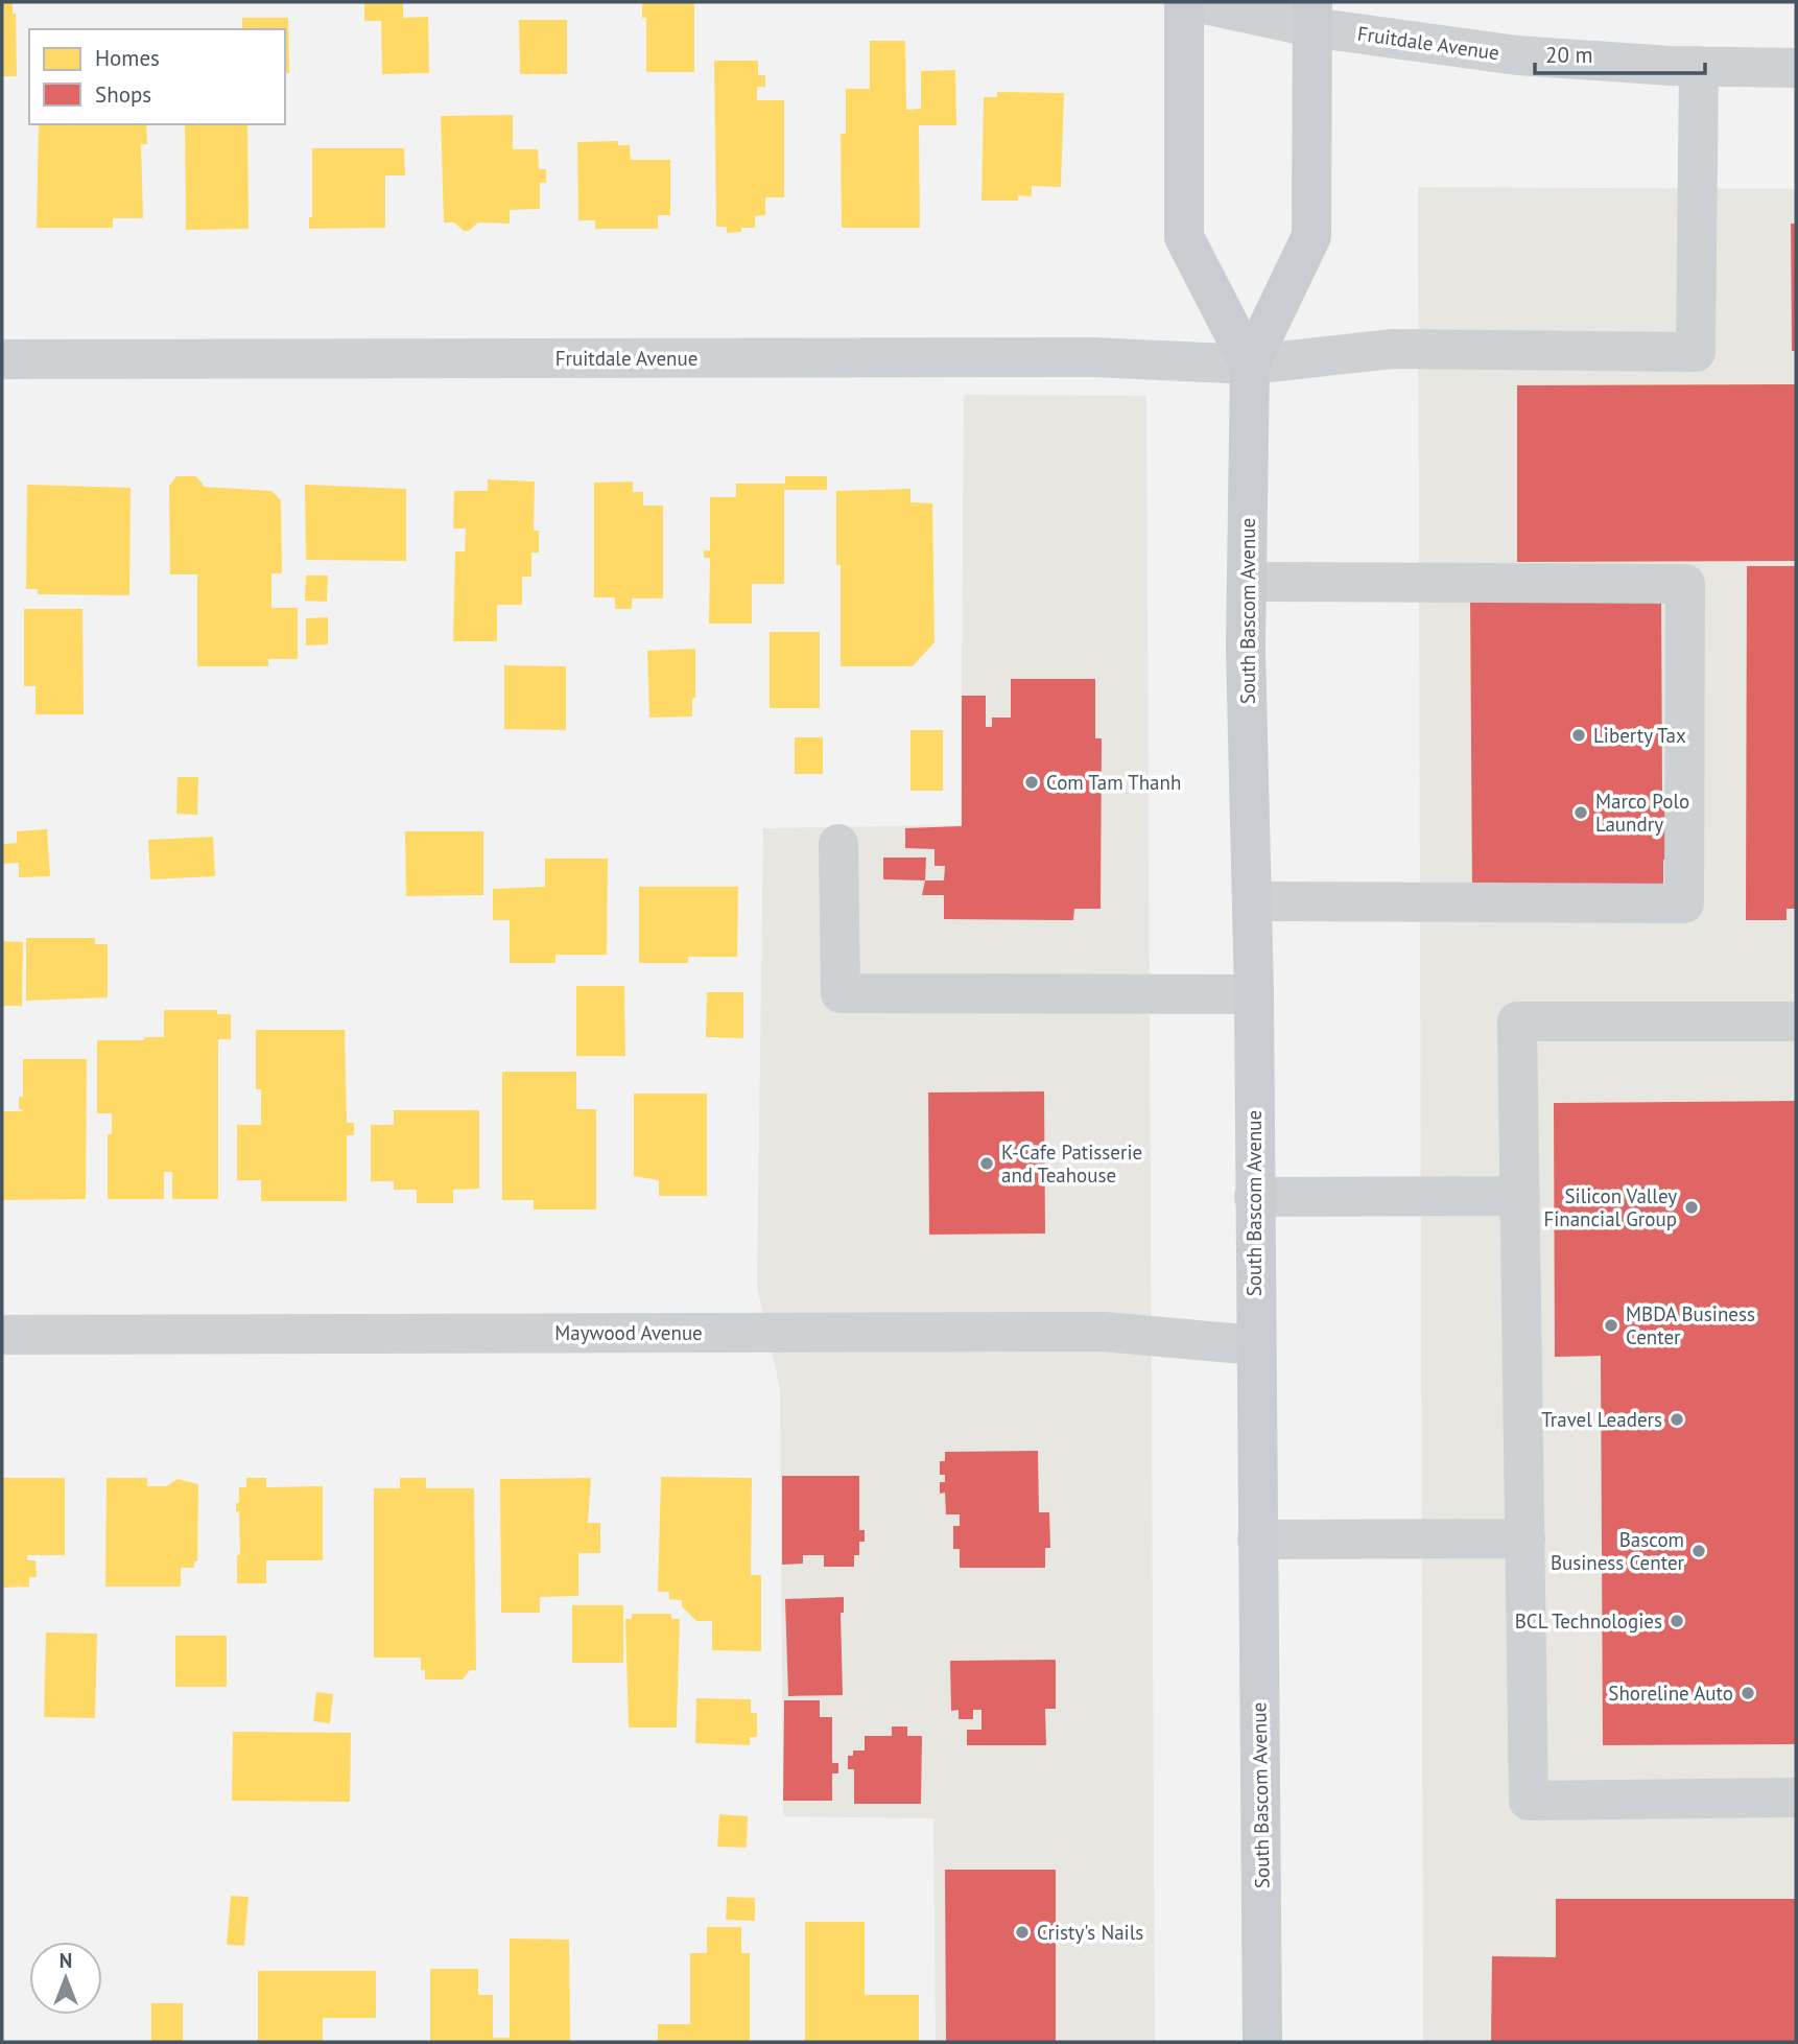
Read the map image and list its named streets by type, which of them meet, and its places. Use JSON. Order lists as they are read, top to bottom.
{
  "streets": {
    "main road": ["South Bascom Avenue"],
    "street": ["Fruitdale Avenue", "Maywood Avenue"]
  },
  "crossings": [
    ["Fruitdale Avenue", "South Bascom Avenue"],
    ["South Bascom Avenue", "Maywood Avenue"]
  ],
  "places": [
    "Liberty Tax",
    "Com Tam Thanh",
    "Marco Polo Laundry",
    "K-Cafe Patisserie and Teahouse",
    "Silicon Valley Financial Group",
    "MBDA Business Center",
    "Travel Leaders",
    "Bascom Business Center",
    "BCL Technologies",
    "Shoreline Auto",
    "Cristy's Nails"
  ],
  "legend": ["Homes", "Shops"],
  "scale_bar": "20 m",
  "north": "top"
}
